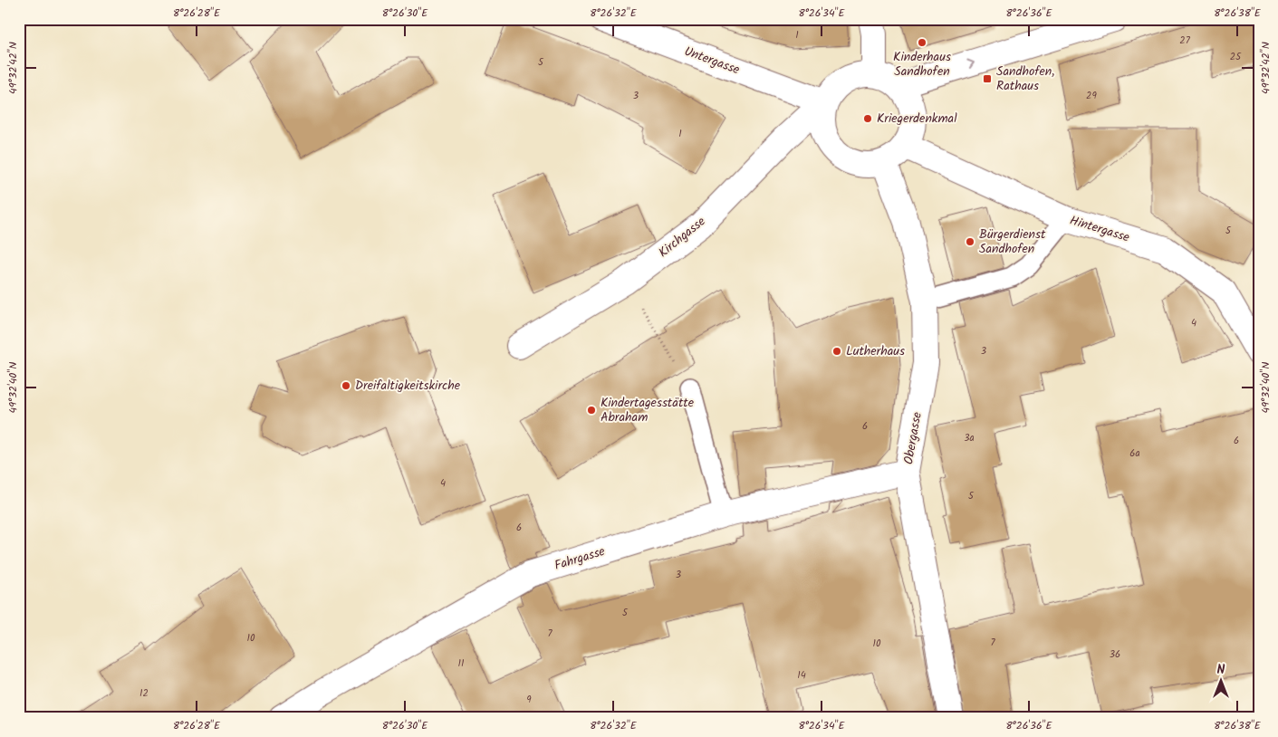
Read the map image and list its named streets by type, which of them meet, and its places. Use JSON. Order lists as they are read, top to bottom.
{
  "streets": {
    "street": [
      "Untergasse",
      "Hintergasse",
      "Kirchgasse",
      "Obergasse",
      "Fahrgasse"
    ]
  },
  "crossings": [
    ["Untergasse", "Hintergasse"],
    ["Untergasse", "Kirchgasse"],
    ["Untergasse", "Obergasse"],
    ["Hintergasse", "Kirchgasse"],
    ["Hintergasse", "Obergasse"],
    ["Kirchgasse", "Obergasse"],
    ["Obergasse", "Fahrgasse"]
  ],
  "places": {
    "other": [
      "Kinderhaus Sandhofen",
      "Kriegerdenkmal",
      "Bürgerdienst Sandhofen",
      "Lutherhaus",
      "Dreifaltigkeitskirche",
      "Kindertagesstätte Abraham"
    ],
    "transit": ["Sandhofen, Rathaus"]
  },
  "house_numbers": [
    "1",
    "27",
    "25",
    "5",
    "3",
    "29",
    "1",
    "5",
    "4",
    "3",
    "6",
    "3a",
    "6",
    "6a",
    "4",
    "5",
    "6",
    "3",
    "5",
    "7",
    "10",
    "7",
    "10",
    "36",
    "11",
    "14",
    "12",
    "9"
  ],
  "north": "top",
  "coordinates": [
    "8°26'28\"E",
    "8°26'30\"E",
    "8°26'32\"E",
    "8°26'34\"E",
    "8°26'36\"E",
    "8°26'38\"E",
    "49°32'42\"N",
    "49°32'40\"N"
  ]
}
